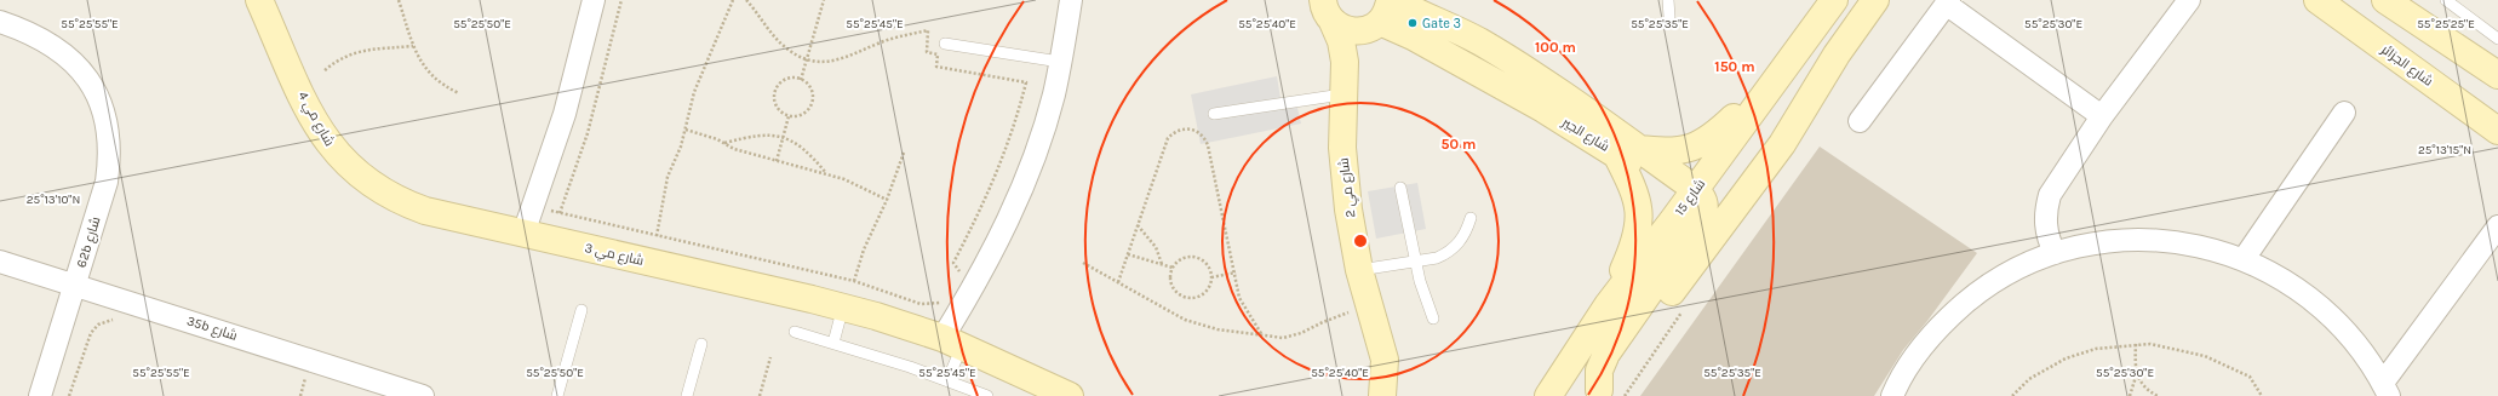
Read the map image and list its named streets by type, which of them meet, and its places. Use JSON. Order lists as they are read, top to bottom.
{
  "streets": {
    "street": [
      "شارع الجزائر",
      "شارع مي 4",
      "شارع الجير",
      "شارع مي 2",
      "شارع 15",
      "62b شارع",
      "شارع مي 3",
      "35b شارع"
    ]
  },
  "crossings": [
    ["شارع مي 4", "شارع مي 3"],
    ["شارع الجير", "شارع 15"],
    ["62b شارع", "35b شارع"]
  ],
  "places": ["Gate 3"],
  "coordinates": [
    "55°25'55\"E",
    "55°25'50\"E",
    "55°25'45\"E",
    "55°25'40\"E",
    "55°25'35\"E",
    "55°25'25\"E",
    "55°25'30\"E",
    "25°13'15\"N",
    "25°13'10\"N"
  ],
  "rings": ["100 m", "150 m", "50 m"]
}
